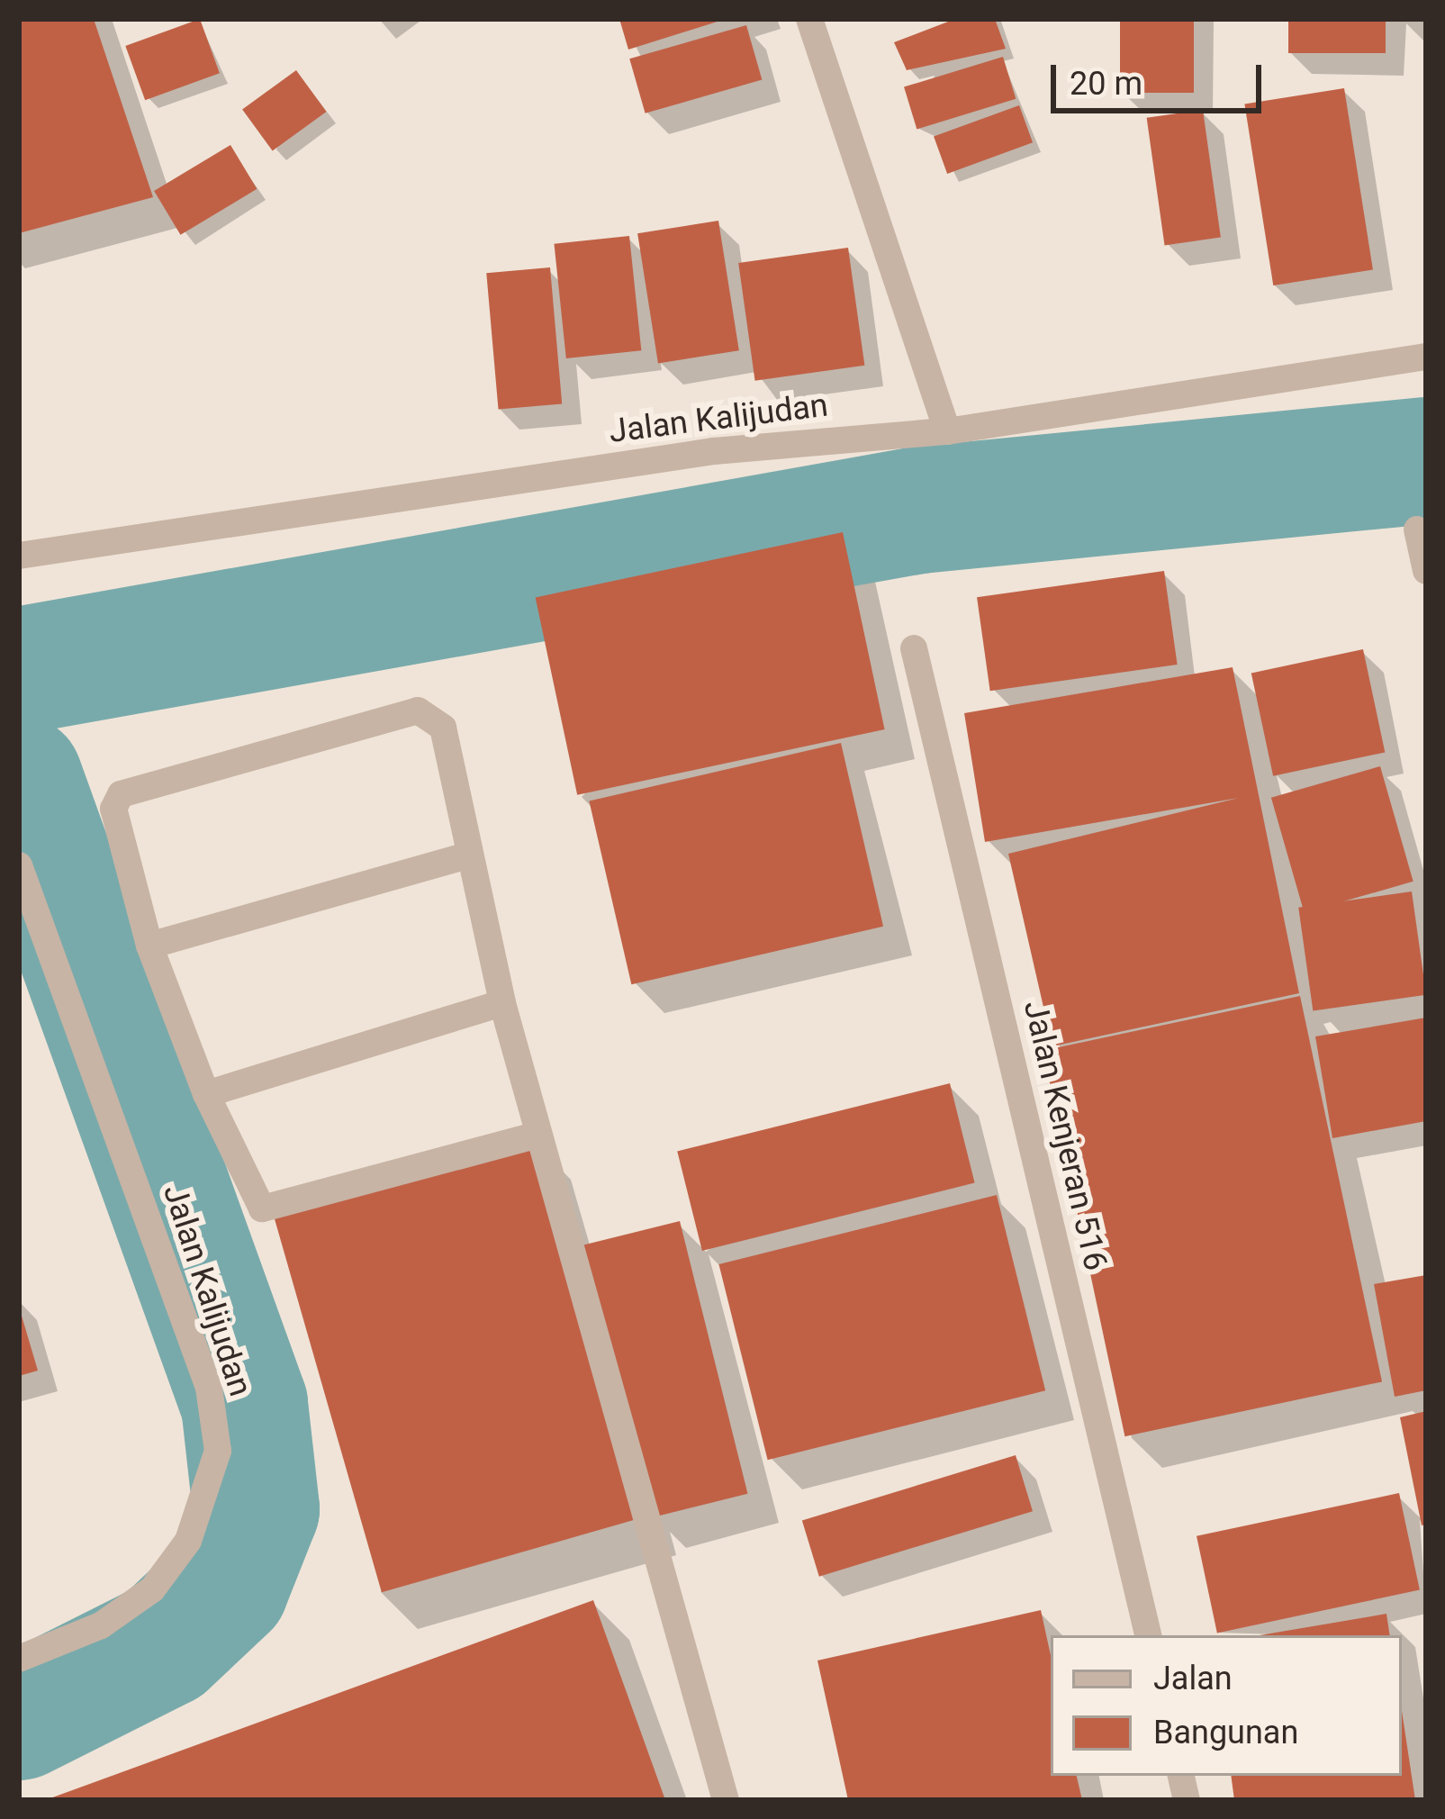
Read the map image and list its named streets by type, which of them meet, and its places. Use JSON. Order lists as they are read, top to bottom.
{
  "streets": {
    "street": ["Jalan Kalijudan", "Jalan Kenjeran 516"]
  },
  "legend": ["Jalan", "Bangunan"],
  "scale_bar": "20 m"
}
